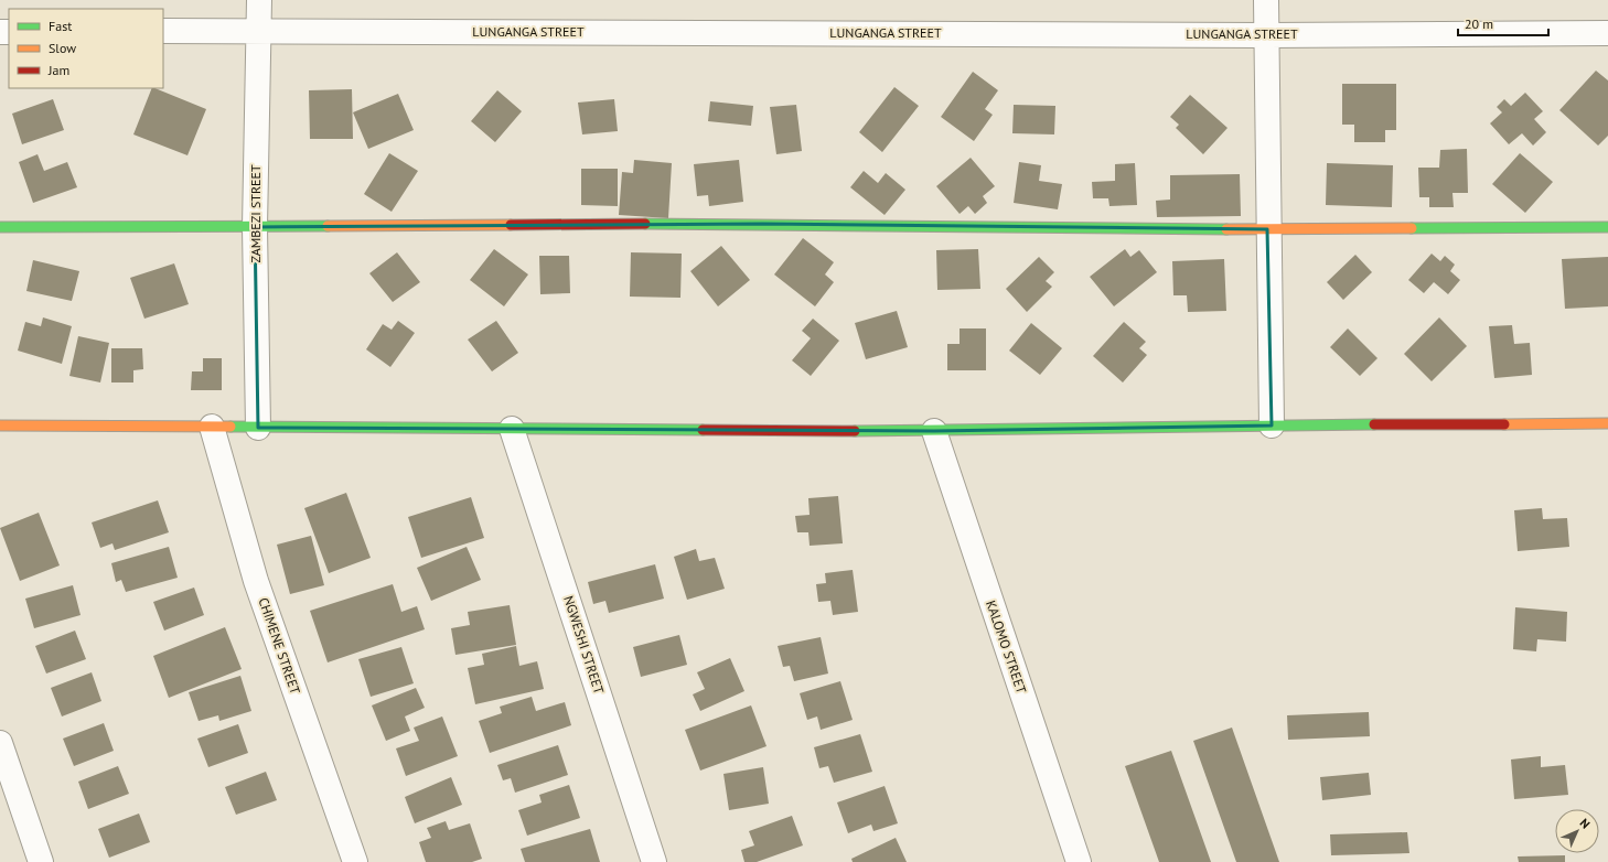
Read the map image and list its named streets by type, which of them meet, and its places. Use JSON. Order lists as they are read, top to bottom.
{
  "streets": {
    "street": [
      "LUNGANGA STREET",
      "ZAMBEZI STREET",
      "NGWESHI STREET",
      "CHIMENE STREET",
      "KALOMO STREET"
    ]
  },
  "crossings": [
    ["LUNGANGA STREET", "ZAMBEZI STREET"]
  ],
  "legend": ["Fast", "Slow", "Jam"],
  "scale_bar": "20 m",
  "north": "top right"
}
